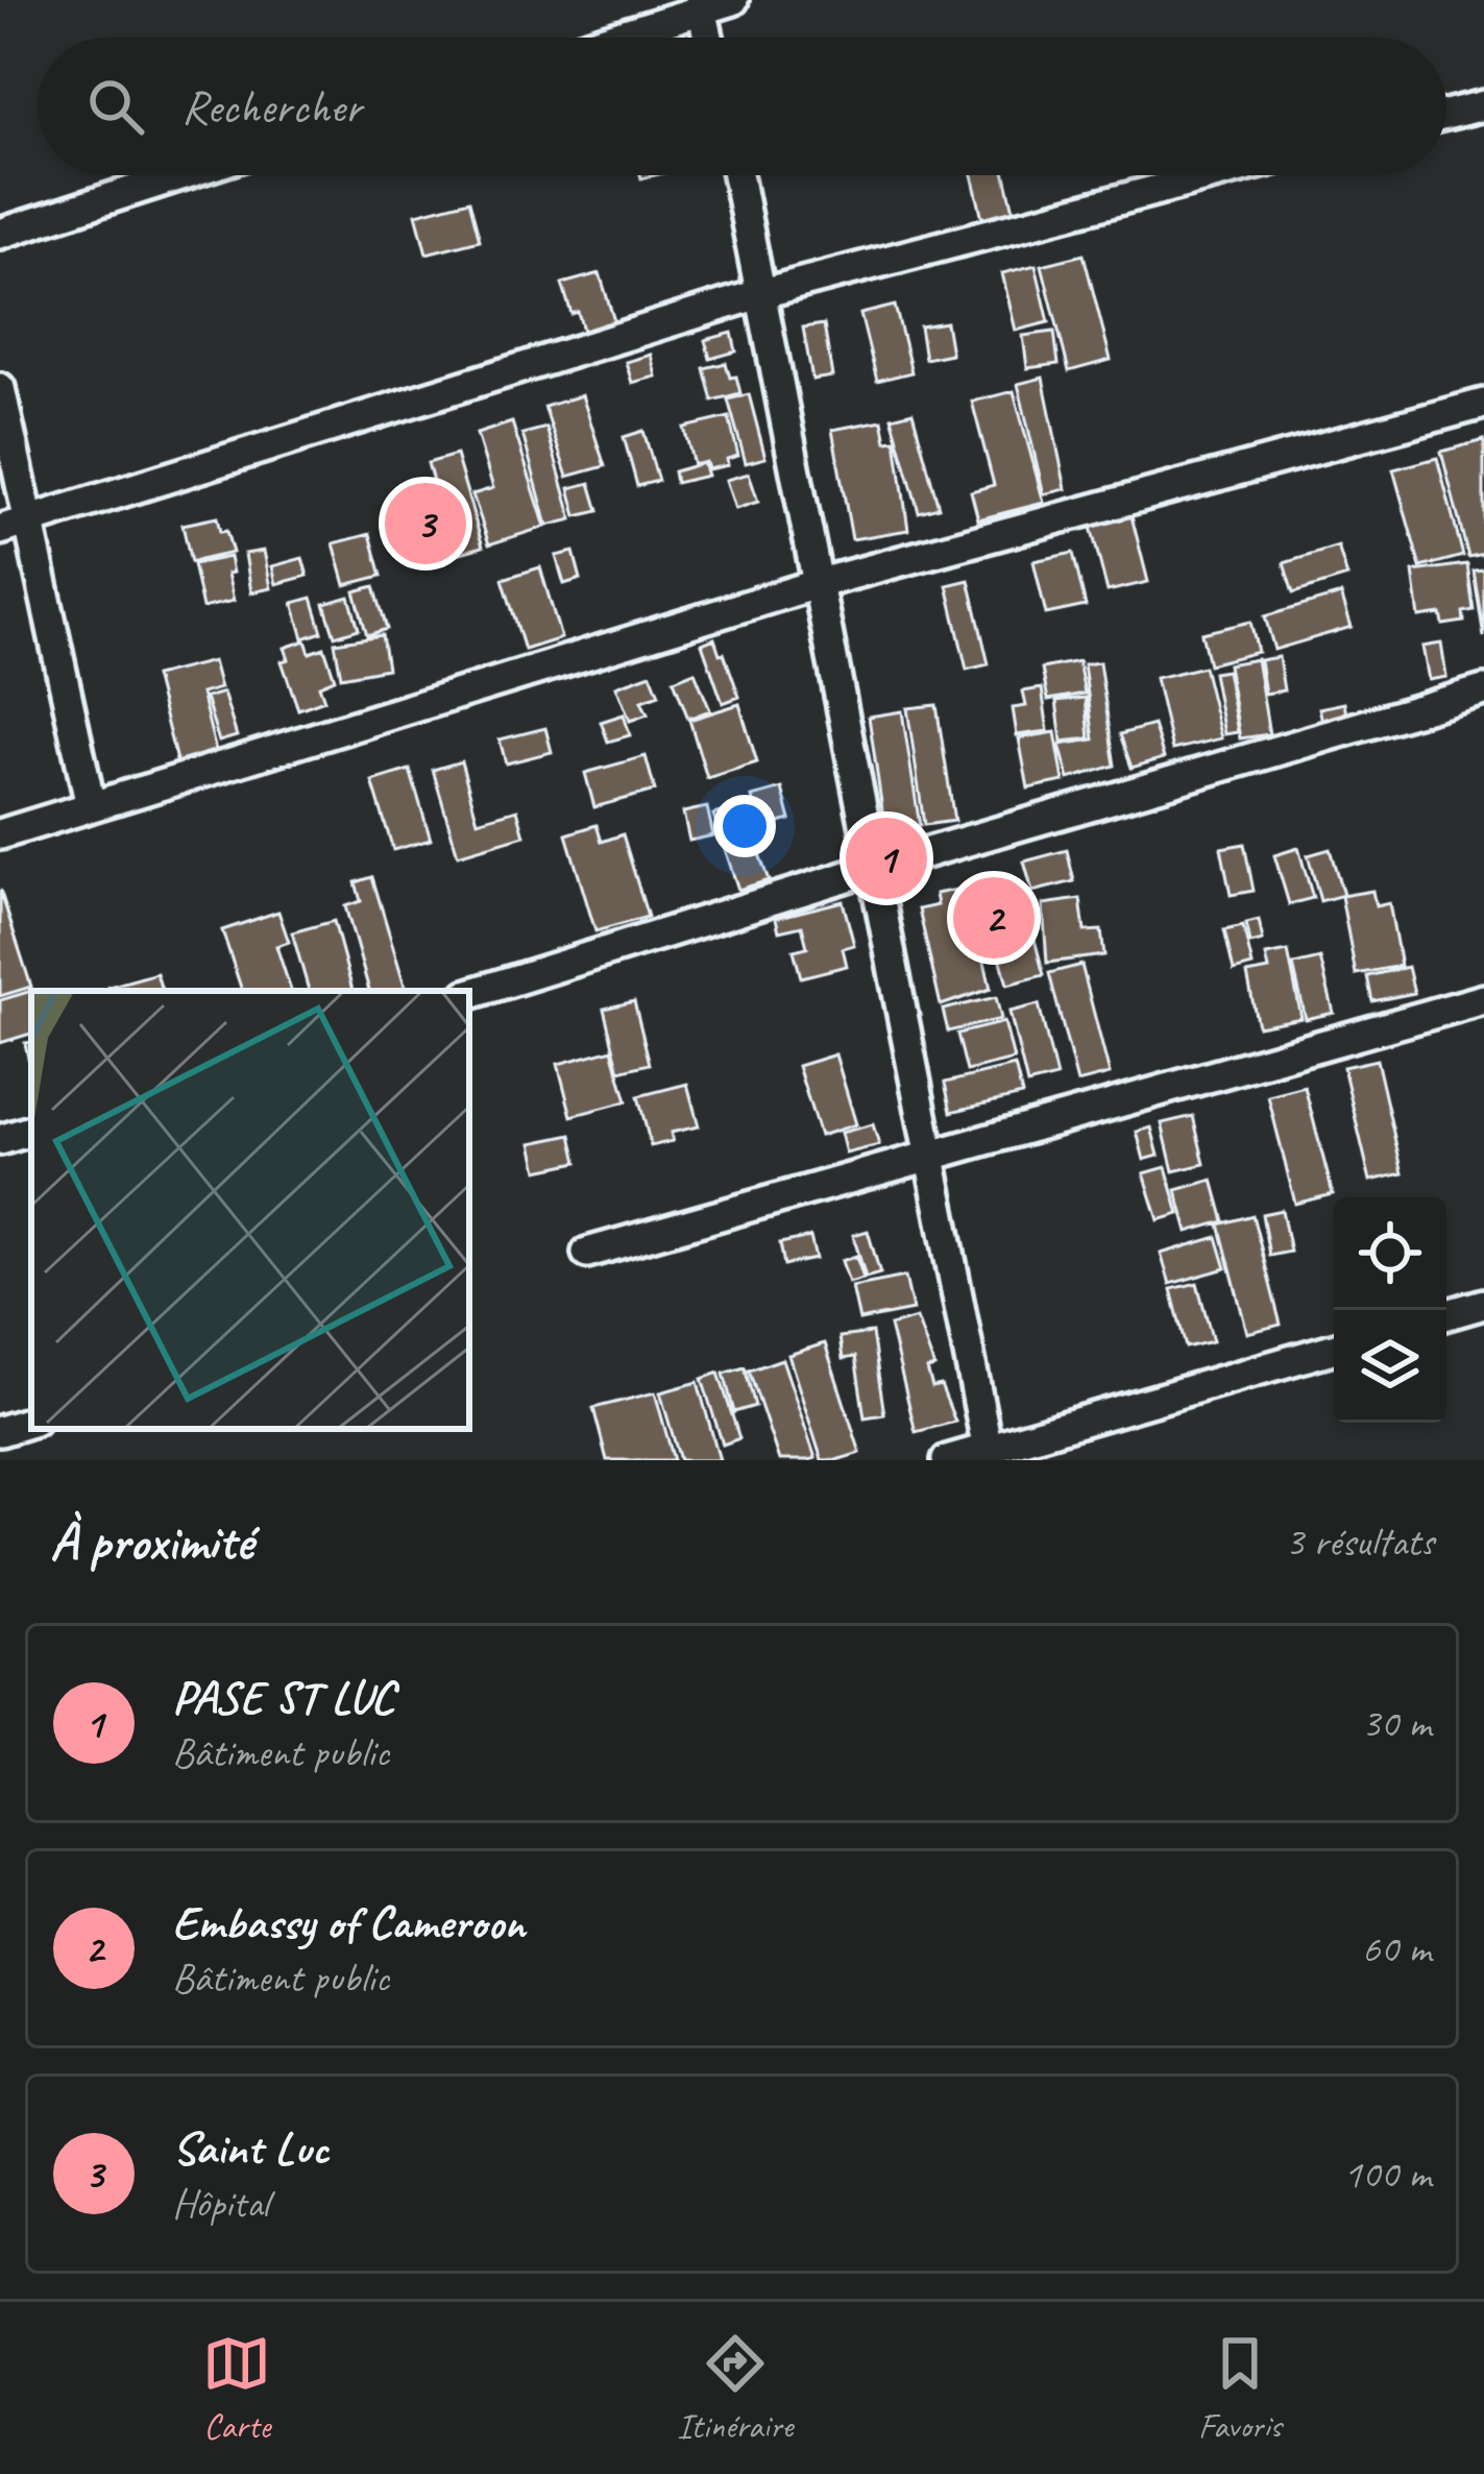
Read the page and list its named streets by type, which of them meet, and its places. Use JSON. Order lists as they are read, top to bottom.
{
  "page": {
    "search": "Rechercher",
    "pins": ["3", "1", "2"],
    "heading": ["À proximité", "3 résultats"],
    "list": [
      {
        "mark": "1",
        "name": "PASE ST LUC",
        "note": "Bâtiment public",
        "value": "30 m"
      },
      {
        "mark": "2",
        "name": "Embassy of Cameroon",
        "note": "Bâtiment public",
        "value": "60 m"
      },
      {
        "mark": "3",
        "name": "Saint Luc",
        "note": "Hôpital",
        "value": "100 m"
      }
    ],
    "nav": ["Carte", "Itinéraire", "Favoris"]
  }
}
